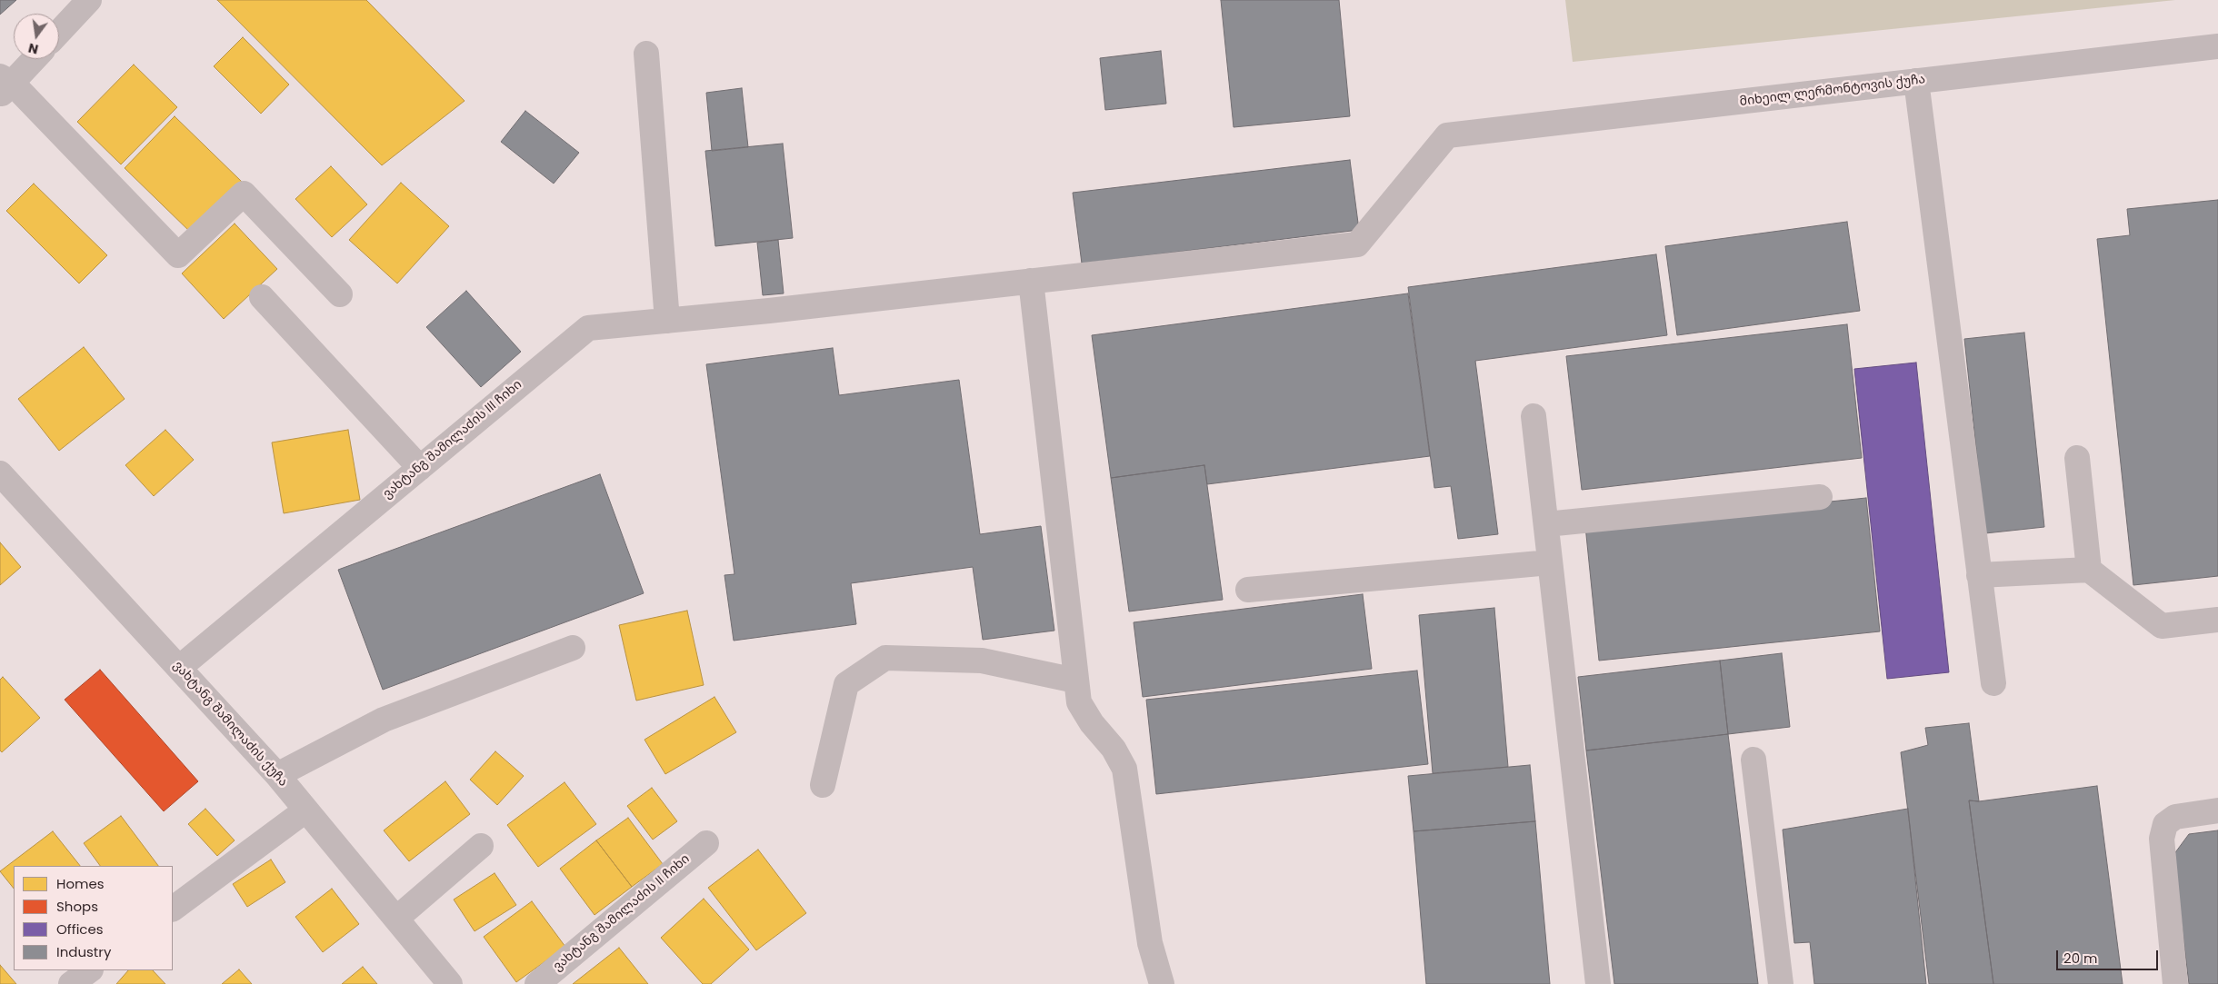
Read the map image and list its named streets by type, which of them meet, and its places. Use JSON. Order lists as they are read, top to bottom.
{
  "streets": {
    "street": [
      "მიხეილ ლერმონტოვის ქუჩა",
      "ვახტანგ შამილაძის III ჩიხი",
      "ვახტანგ შამილაძის ქუჩა",
      "ვახტანგ შამილაძის II ჩიხი"
    ]
  },
  "crossings": [
    ["მიხეილ ლერმონტოვის ქუჩა", "ვახტანგ შამილაძის III ჩიხი"],
    ["ვახტანგ შამილაძის III ჩიხი", "ვახტანგ შამილაძის ქუჩა"]
  ],
  "legend": [
    "Homes",
    "Shops",
    "Offices",
    "Industry"
  ],
  "scale_bar": "20 m",
  "north": "bottom"
}
